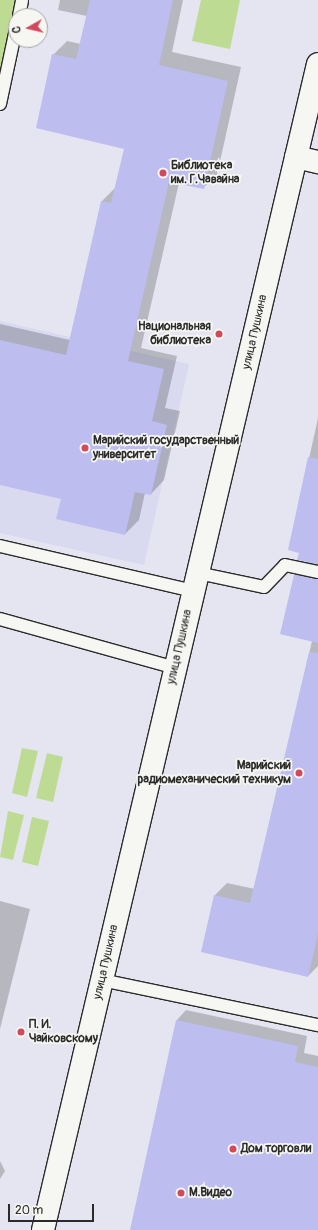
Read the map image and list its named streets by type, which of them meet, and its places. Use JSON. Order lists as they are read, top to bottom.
{
  "streets": {
    "street": ["улица Пушкина"]
  },
  "places": [
    "Библиотека им. Г.Чавайна",
    "Национальная библиотека",
    "Марийский государственный университет",
    "Марийский радиомеханический техникум",
    "П. И. Чайковскому",
    "Дом торговли",
    "М.Видео"
  ],
  "scale_bar": "20 m",
  "north": "left"
}
